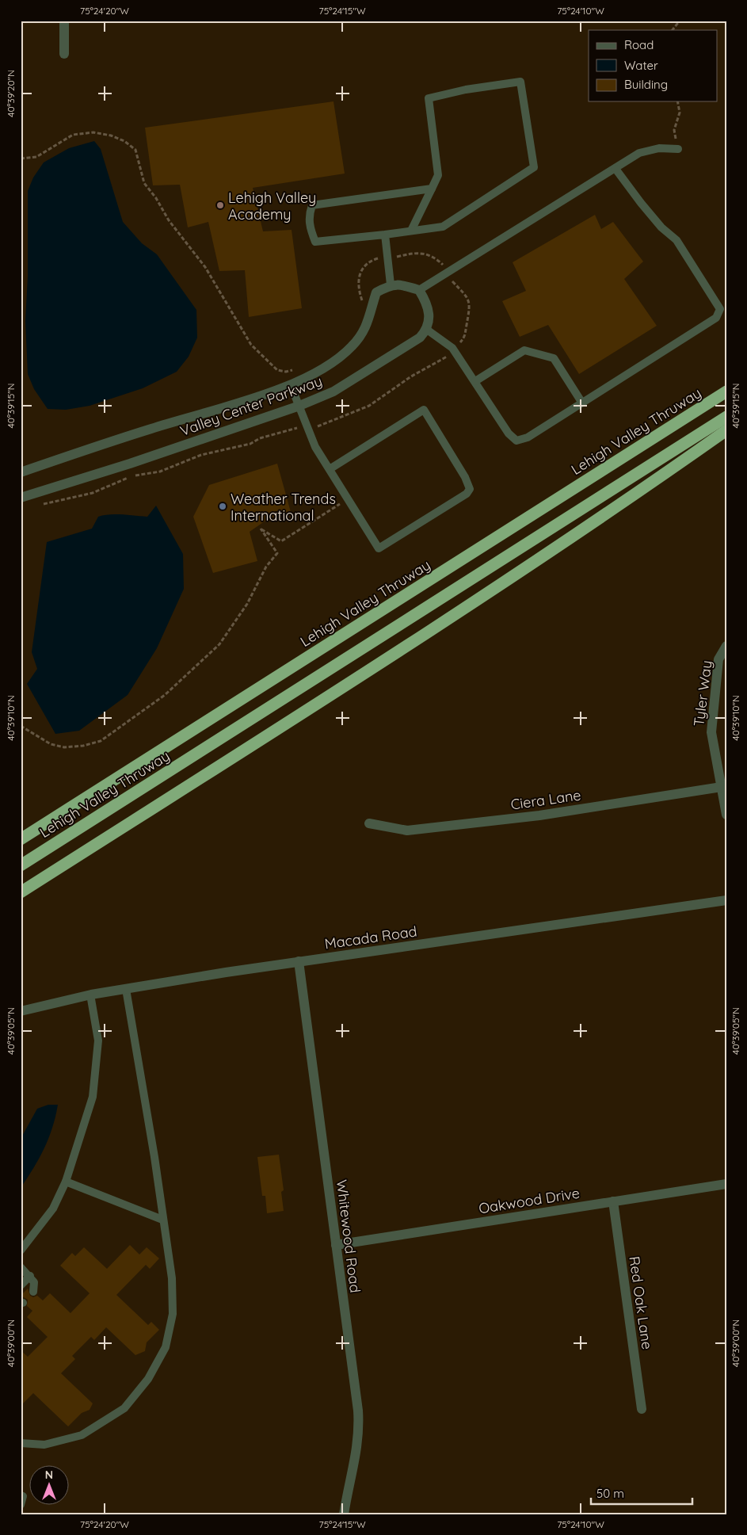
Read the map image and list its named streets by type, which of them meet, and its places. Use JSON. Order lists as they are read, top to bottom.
{
  "streets": {
    "highway": ["Lehigh Valley Thruway"],
    "street": [
      "Valley Center Parkway",
      "Tyler Way",
      "Ciera Lane",
      "Macada Road",
      "Oakwood Drive",
      "Whitewood Road",
      "Red Oak Lane"
    ]
  },
  "crossings": [
    ["Tyler Way", "Ciera Lane"],
    ["Macada Road", "Whitewood Road"],
    ["Oakwood Drive", "Whitewood Road"],
    ["Oakwood Drive", "Red Oak Lane"]
  ],
  "places": ["Lehigh Valley Academy", "Weather Trends International"],
  "legend": ["Road", "Water", "Building"],
  "scale_bar": "50 m",
  "north": "top",
  "coordinates": [
    "75°24'20\"W",
    "75°24'15\"W",
    "75°24'10\"W",
    "40°39'20\"N",
    "40°39'15\"N",
    "40°39'10\"N",
    "40°39'05\"N",
    "40°39'00\"N"
  ]
}
